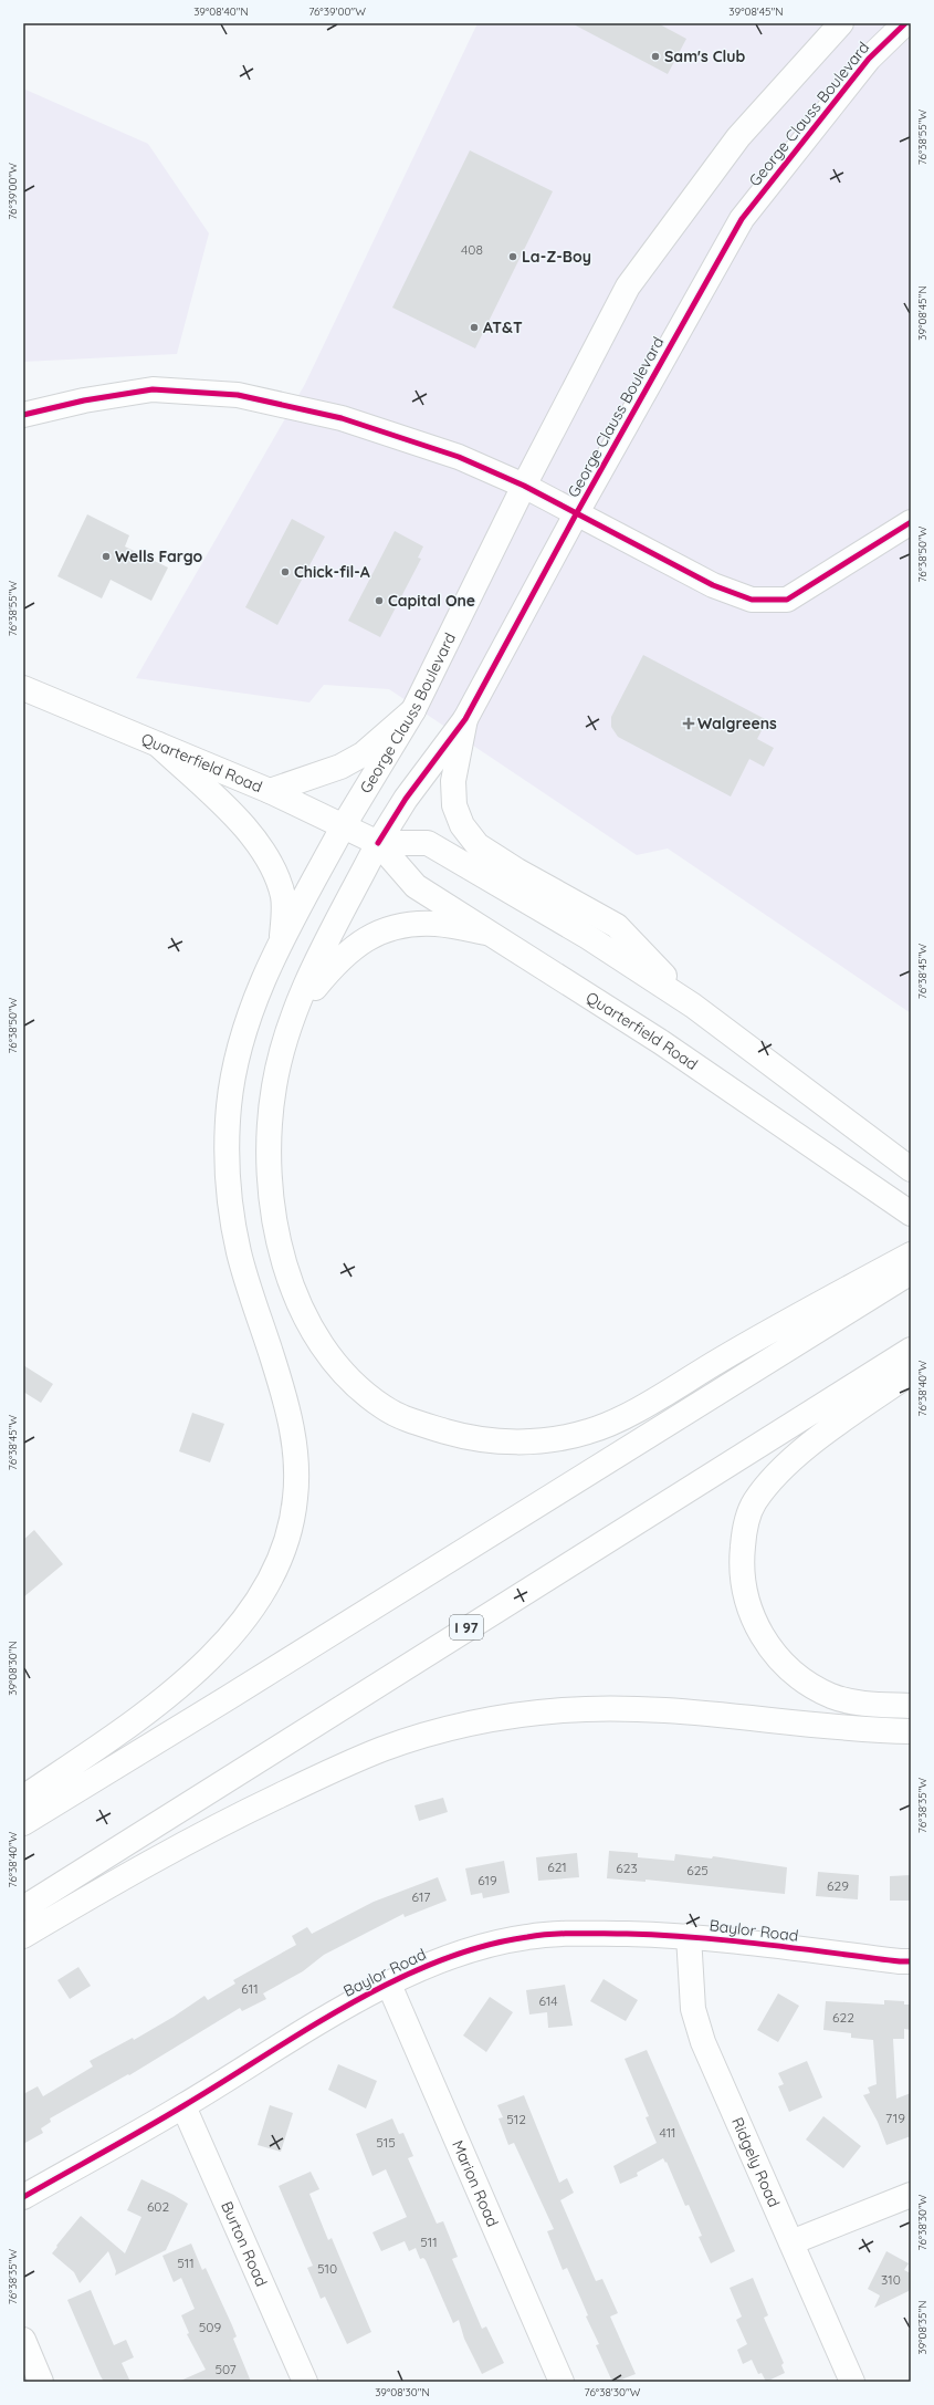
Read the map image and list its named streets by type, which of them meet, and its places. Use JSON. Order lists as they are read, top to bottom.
{
  "streets": {
    "main road": [
      "George Clauss Boulevard",
      "Quarterfield Road",
      "I 97",
      "Baylor Road",
      "Ridgely Road",
      "Marion Road",
      "Burton Road"
    ]
  },
  "crossings": [
    ["George Clauss Boulevard", "Quarterfield Road"],
    ["Baylor Road", "Ridgely Road"],
    ["Baylor Road", "Marion Road"],
    ["Baylor Road", "Burton Road"]
  ],
  "places": {
    "other": [
      "Sam's Club",
      "La-Z-Boy",
      "AT&T",
      "Wells Fargo",
      "Chick-fil-A",
      "Capital One"
    ],
    "health": ["Walgreens"]
  },
  "house_numbers": [
    "408",
    "621",
    "623",
    "625",
    "619",
    "629",
    "617",
    "611",
    "614",
    "622",
    "719",
    "512",
    "411",
    "515",
    "602",
    "511",
    "511",
    "510",
    "310",
    "509",
    "507"
  ],
  "coordinates": [
    "39°08'40\"N",
    "76°39'00\"W",
    "39°08'45\"N",
    "76°38'55\"W",
    "76°38'50\"W",
    "76°38'45\"W",
    "76°38'40\"W",
    "39°08'30\"N",
    "76°38'35\"W",
    "76°38'30\"W",
    "39°08'35\"N"
  ]
}
